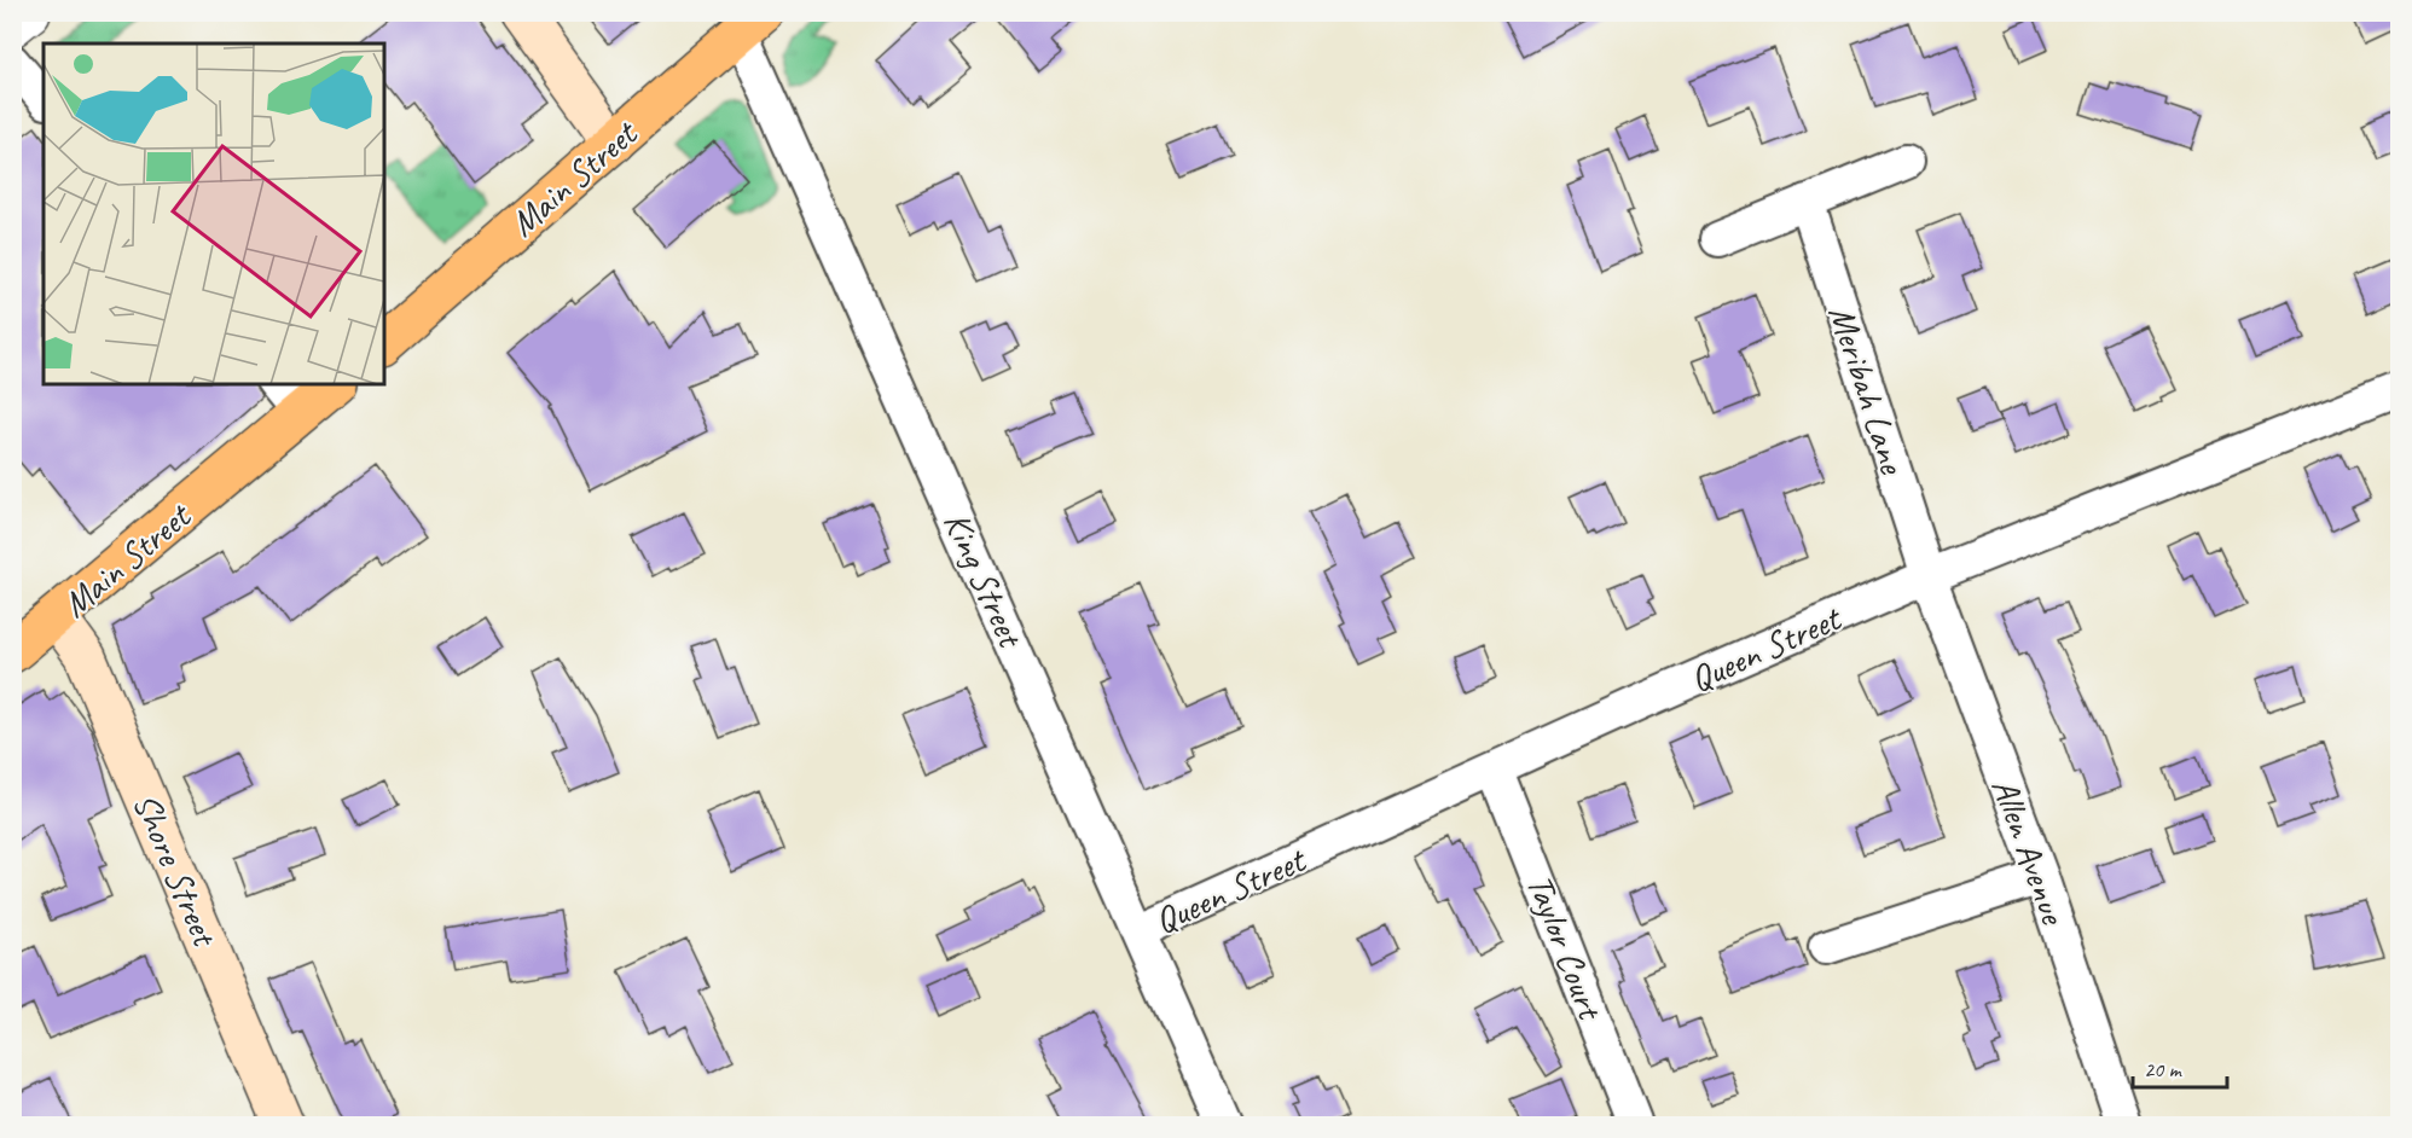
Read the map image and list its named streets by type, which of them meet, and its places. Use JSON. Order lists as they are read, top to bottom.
{
  "streets": {
    "main road": ["Main Street", "Shore Street"],
    "street": [
      "Meribah Lane",
      "King Street",
      "Queen Street",
      "Allen Avenue",
      "Taylor Court"
    ]
  },
  "crossings": [
    ["Main Street", "King Street"],
    ["Main Street", "Shore Street"],
    ["Meribah Lane", "Queen Street"],
    ["Meribah Lane", "Allen Avenue"],
    ["King Street", "Queen Street"],
    ["Queen Street", "Allen Avenue"],
    ["Queen Street", "Taylor Court"]
  ],
  "scale_bar": "20 m"
}
